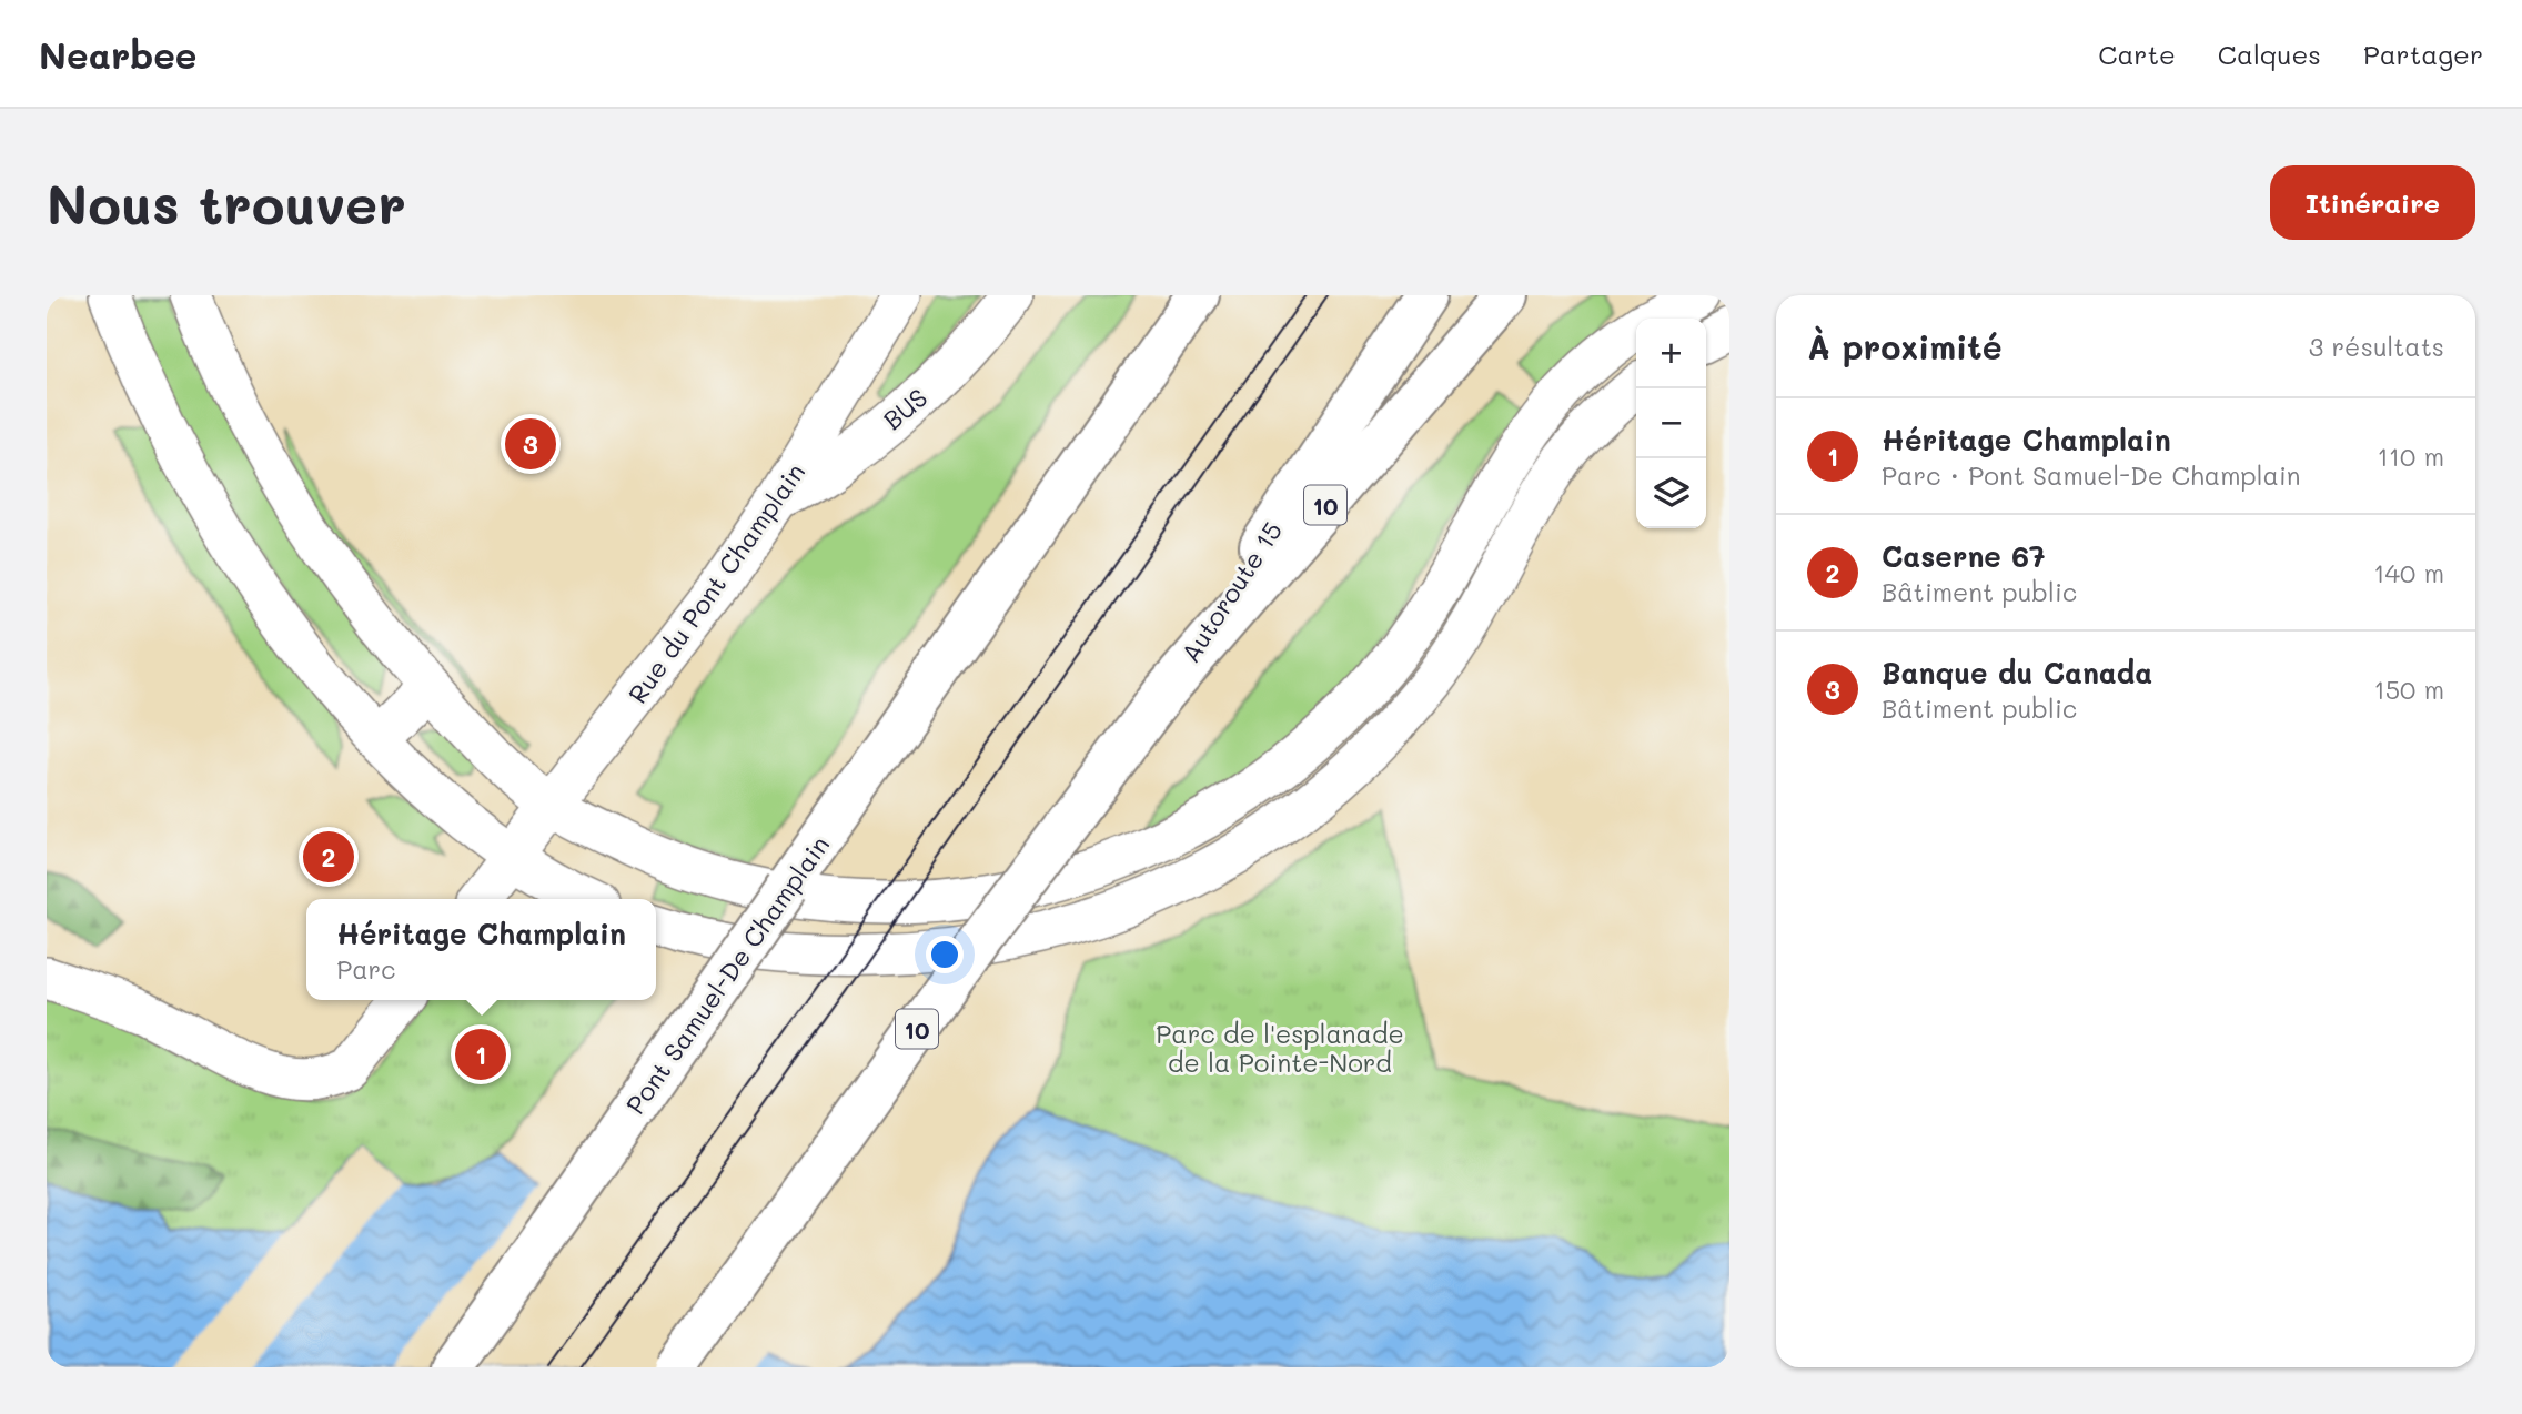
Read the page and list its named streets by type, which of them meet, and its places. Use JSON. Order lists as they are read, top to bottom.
{
  "streets": {
    "highway": ["10", "Autoroute 15", "Pont Samuel-De Champlain"],
    "street": ["BUS", "Rue du Pont Champlain"]
  },
  "crossings": [
    ["BUS", "Rue du Pont Champlain"],
    ["10", "Autoroute 15"]
  ],
  "parks": ["Parc de l'esplanade de la Pointe-Nord"],
  "page": {
    "header": "Nearbee",
    "nav": ["Carte", "Calques", "Partager"],
    "buttons": "Itinéraire",
    "title": "Nous trouver",
    "heading": ["À proximité", "3 résultats"],
    "map_buttons": ["+", "−"],
    "list": [
      {
        "mark": "1",
        "name": "Héritage Champlain",
        "note": "Parc · Pont Samuel-De Champlain",
        "value": "110 m"
      },
      {
        "mark": "2",
        "name": "Caserne 67",
        "note": "Bâtiment public",
        "value": "140 m"
      },
      {
        "mark": "3",
        "name": "Banque du Canada",
        "note": "Bâtiment public",
        "value": "150 m"
      }
    ],
    "pins": ["3", "2", "1"],
    "popup": ["Héritage Champlain", "Parc"]
  }
}
